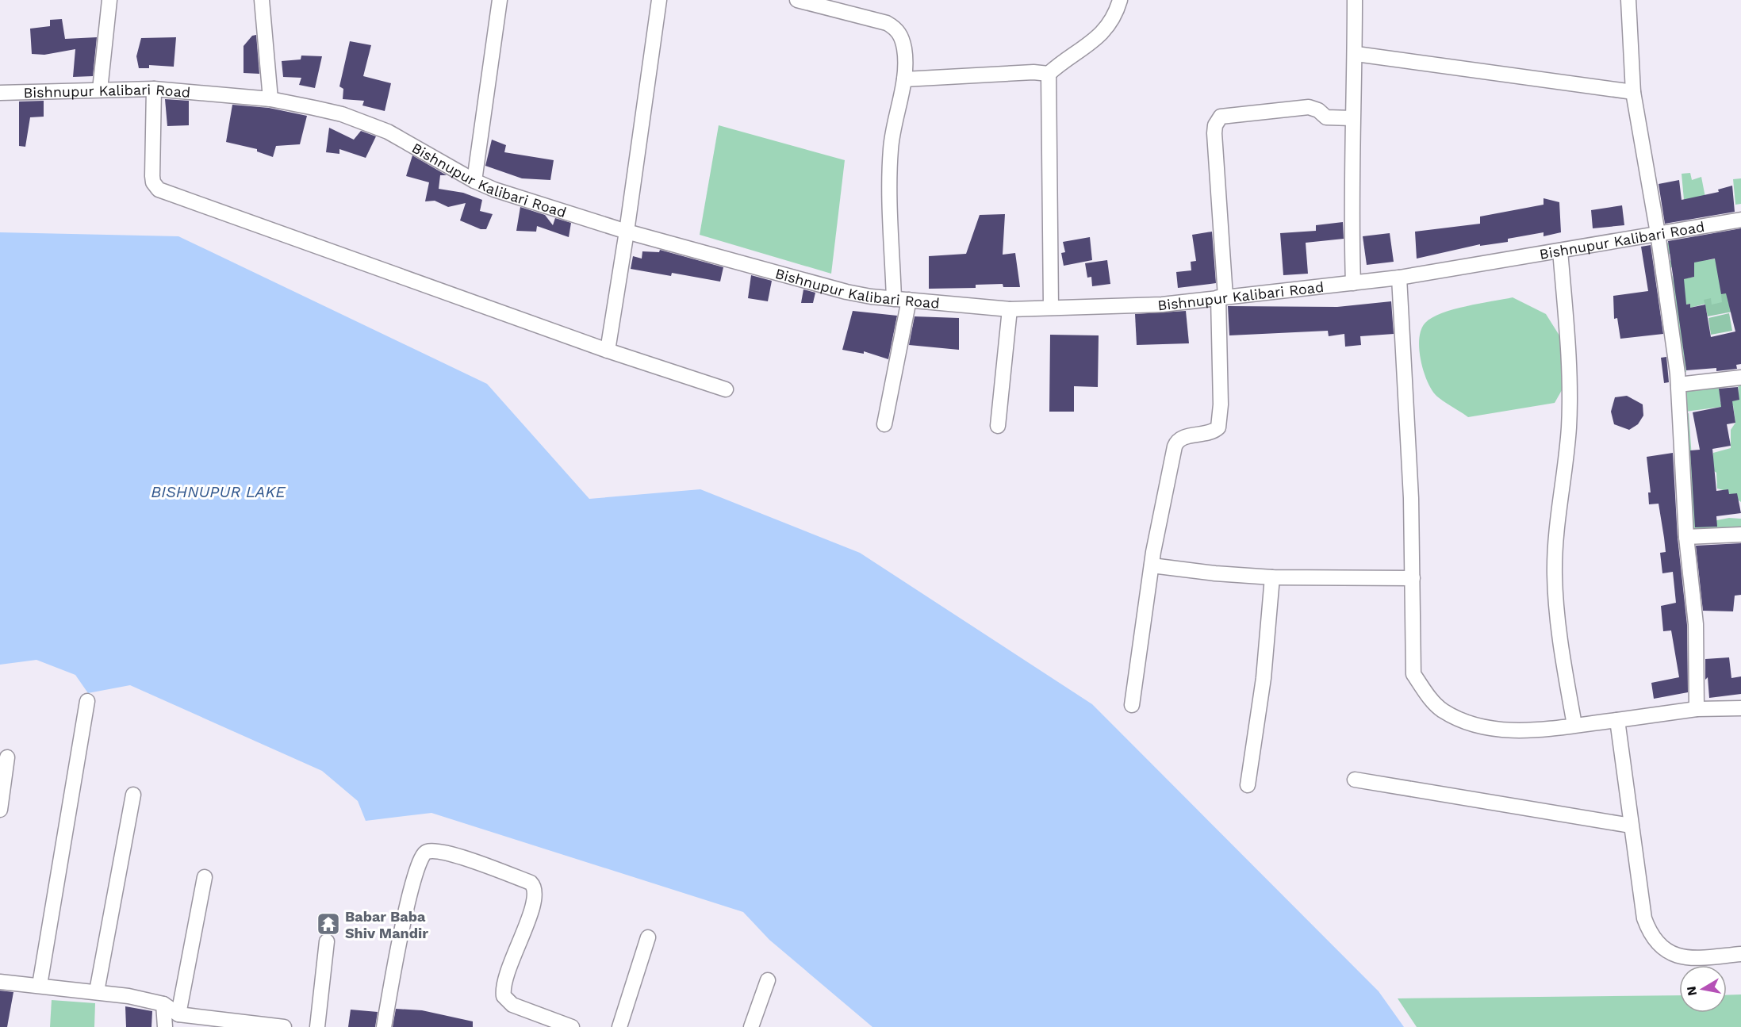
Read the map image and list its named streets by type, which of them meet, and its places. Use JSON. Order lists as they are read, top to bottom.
{
  "streets": {
    "street": ["Bishnupur Kalibari Road"]
  },
  "water": ["BISHNUPUR LAKE"],
  "places": {
    "temple": ["Babar Baba Shiv Mandir"]
  },
  "north": "left"
}
